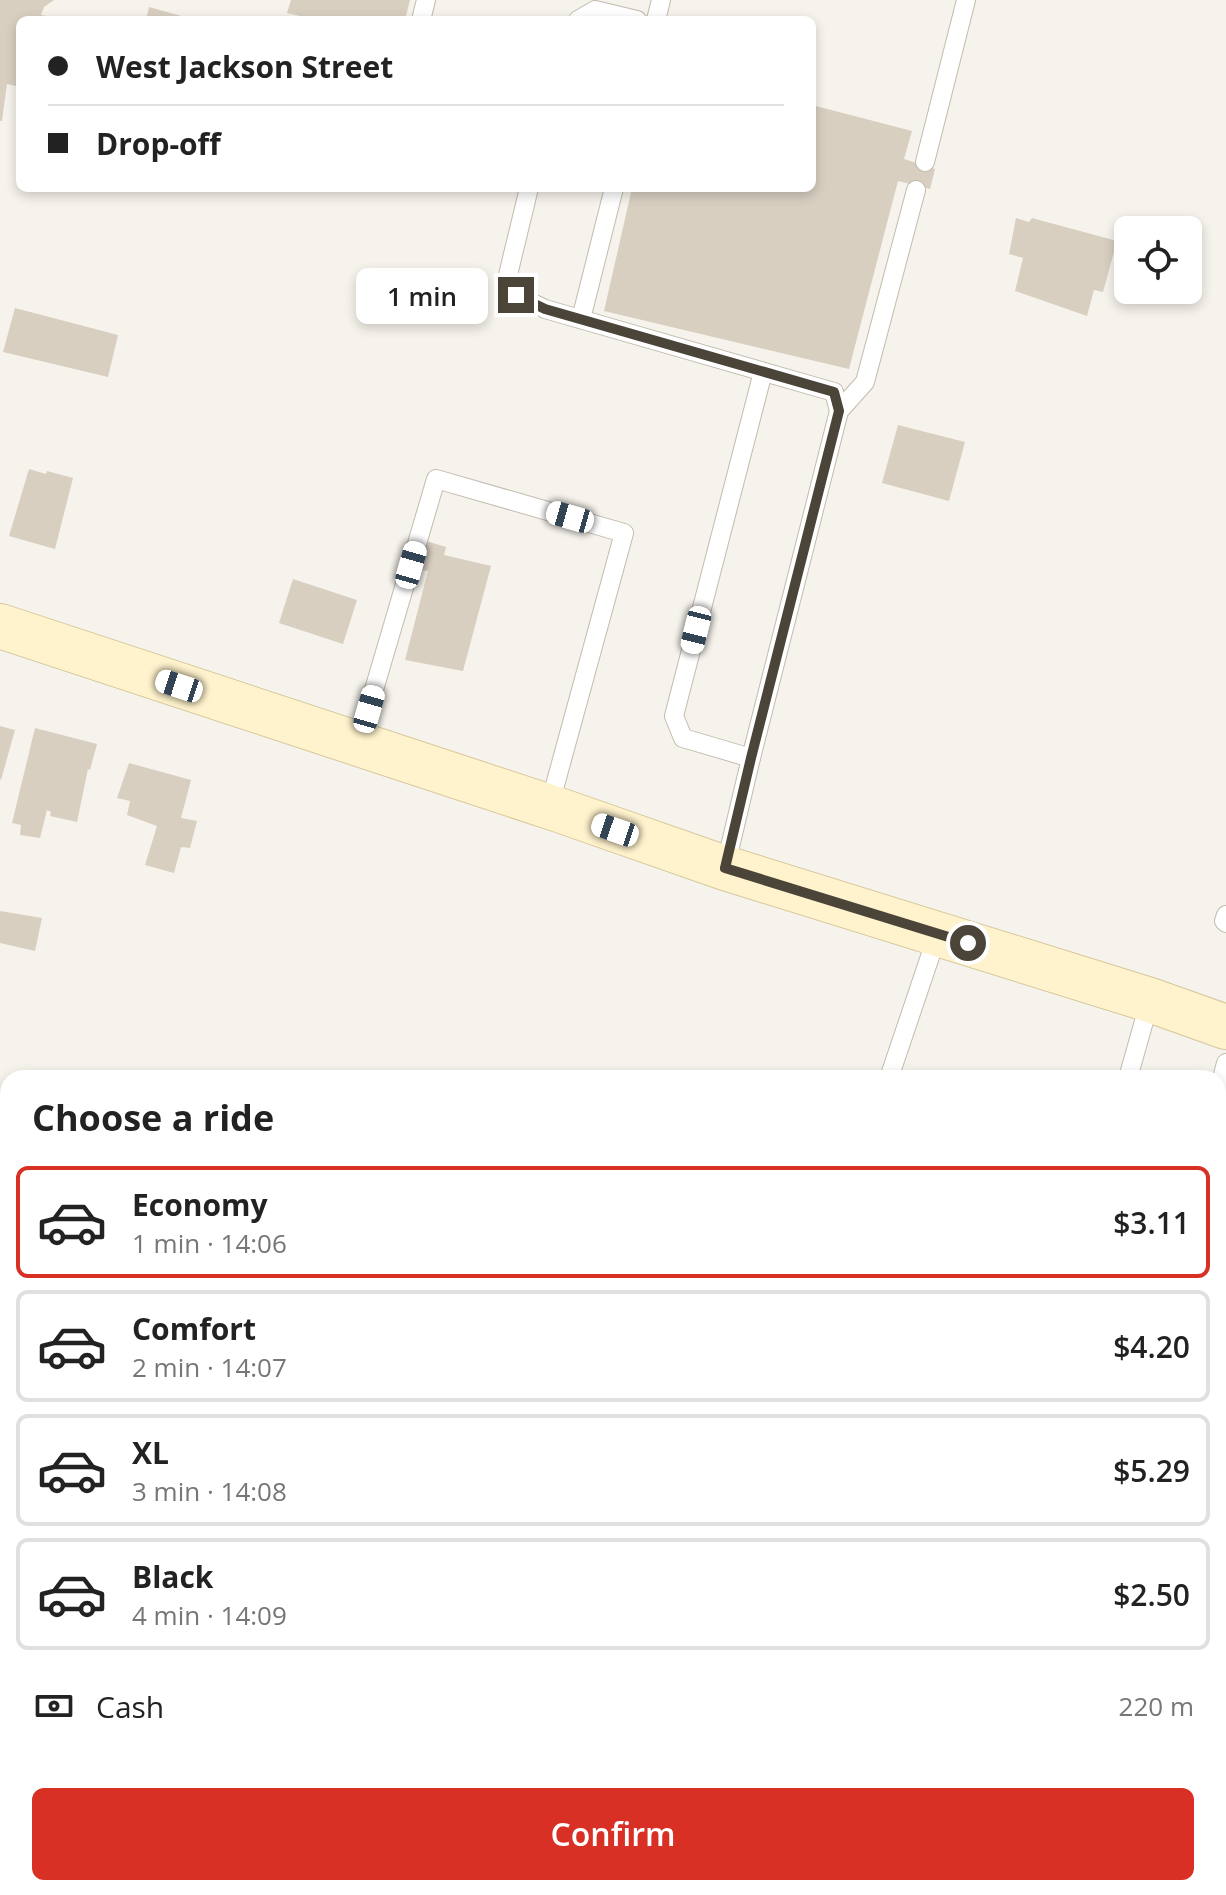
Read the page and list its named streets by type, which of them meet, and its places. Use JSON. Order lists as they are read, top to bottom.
{
  "page": {
    "banner": ["West Jackson Street", "Drop-off"],
    "bubble": "1 min",
    "heading": "Choose a ride",
    "list": [
      {
        "name": "Economy",
        "note": "1 min · 14:06",
        "value": "$3.11"
      },
      {
        "name": "Comfort",
        "note": "2 min · 14:07",
        "value": "$4.20"
      },
      {
        "name": "XL",
        "note": "3 min · 14:08",
        "value": "$5.29"
      },
      {
        "name": "Black",
        "note": "4 min · 14:09",
        "value": "$2.50"
      }
    ],
    "pay": ["Cash", "220 m"],
    "buttons": "Confirm"
  }
}
